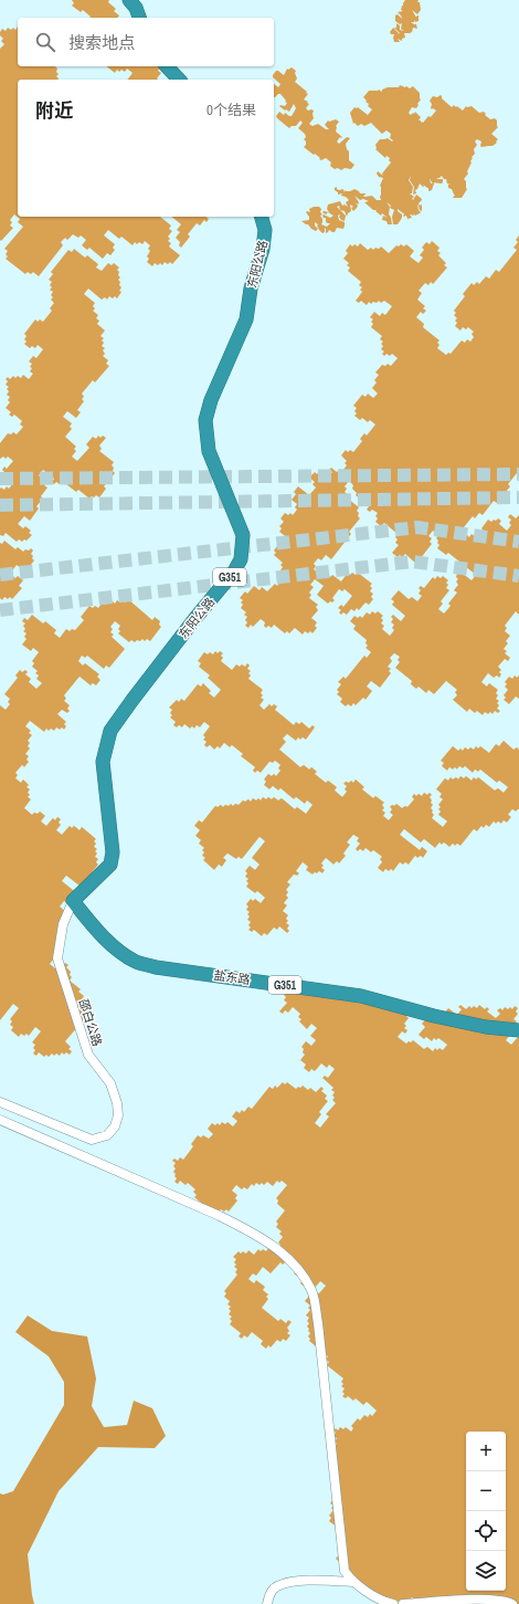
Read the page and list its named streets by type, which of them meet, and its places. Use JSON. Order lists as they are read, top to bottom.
{
  "streets": {
    "highway": ["东阳公路", "G351", "盐东路"],
    "street": ["邵白公路"]
  },
  "crossings": [
    ["东阳公路", "盐东路"],
    ["东阳公路", "邵白公路"],
    ["盐东路", "邵白公路"]
  ],
  "page": {
    "search": "搜索地点",
    "heading": ["附近", "0个结果"],
    "map_buttons": ["+", "−"]
  }
}
